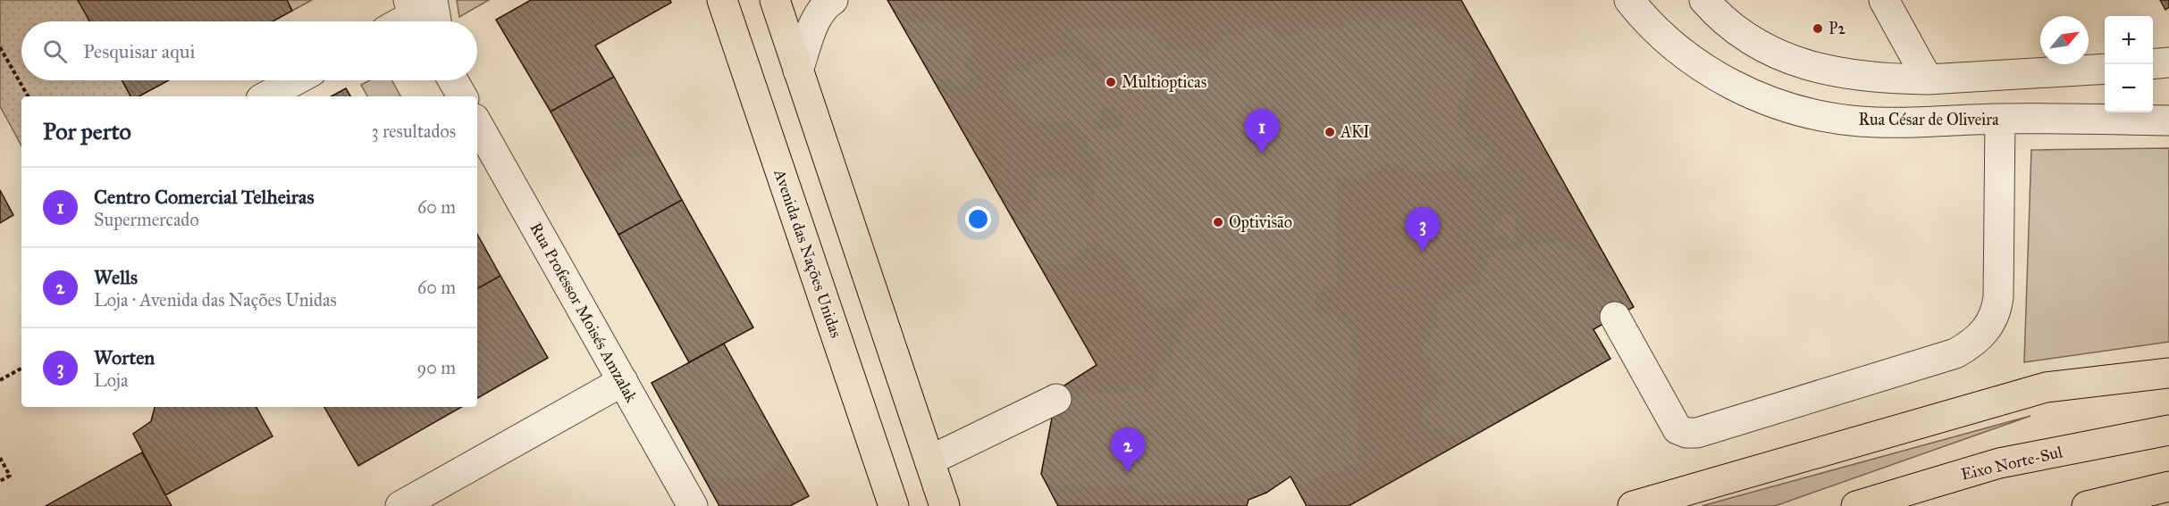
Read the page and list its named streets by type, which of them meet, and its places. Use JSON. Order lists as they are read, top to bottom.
{
  "streets": {
    "main road": ["Avenida das Nações Unidas", "Eixo Norte-Sul"],
    "street": ["Rua César de Oliveira", "Rua Professor Moisés Amzalak"]
  },
  "places": [
    "P2",
    "Multiopticas",
    "AKI",
    "Optivisão"
  ],
  "north": "top right",
  "page": {
    "map_buttons": ["+", "−"],
    "search": "Pesquisar aqui",
    "heading": ["Por perto", "3 resultados"],
    "pins": ["1", "3", "2"],
    "list": [
      {
        "mark": "1",
        "name": "Centro Comercial Telheiras",
        "note": "Supermercado",
        "value": "60 m"
      },
      {
        "mark": "2",
        "name": "Wells",
        "note": "Loja · Avenida das Nações Unidas",
        "value": "60 m"
      },
      {
        "mark": "3",
        "name": "Worten",
        "note": "Loja",
        "value": "90 m"
      }
    ]
  }
}
